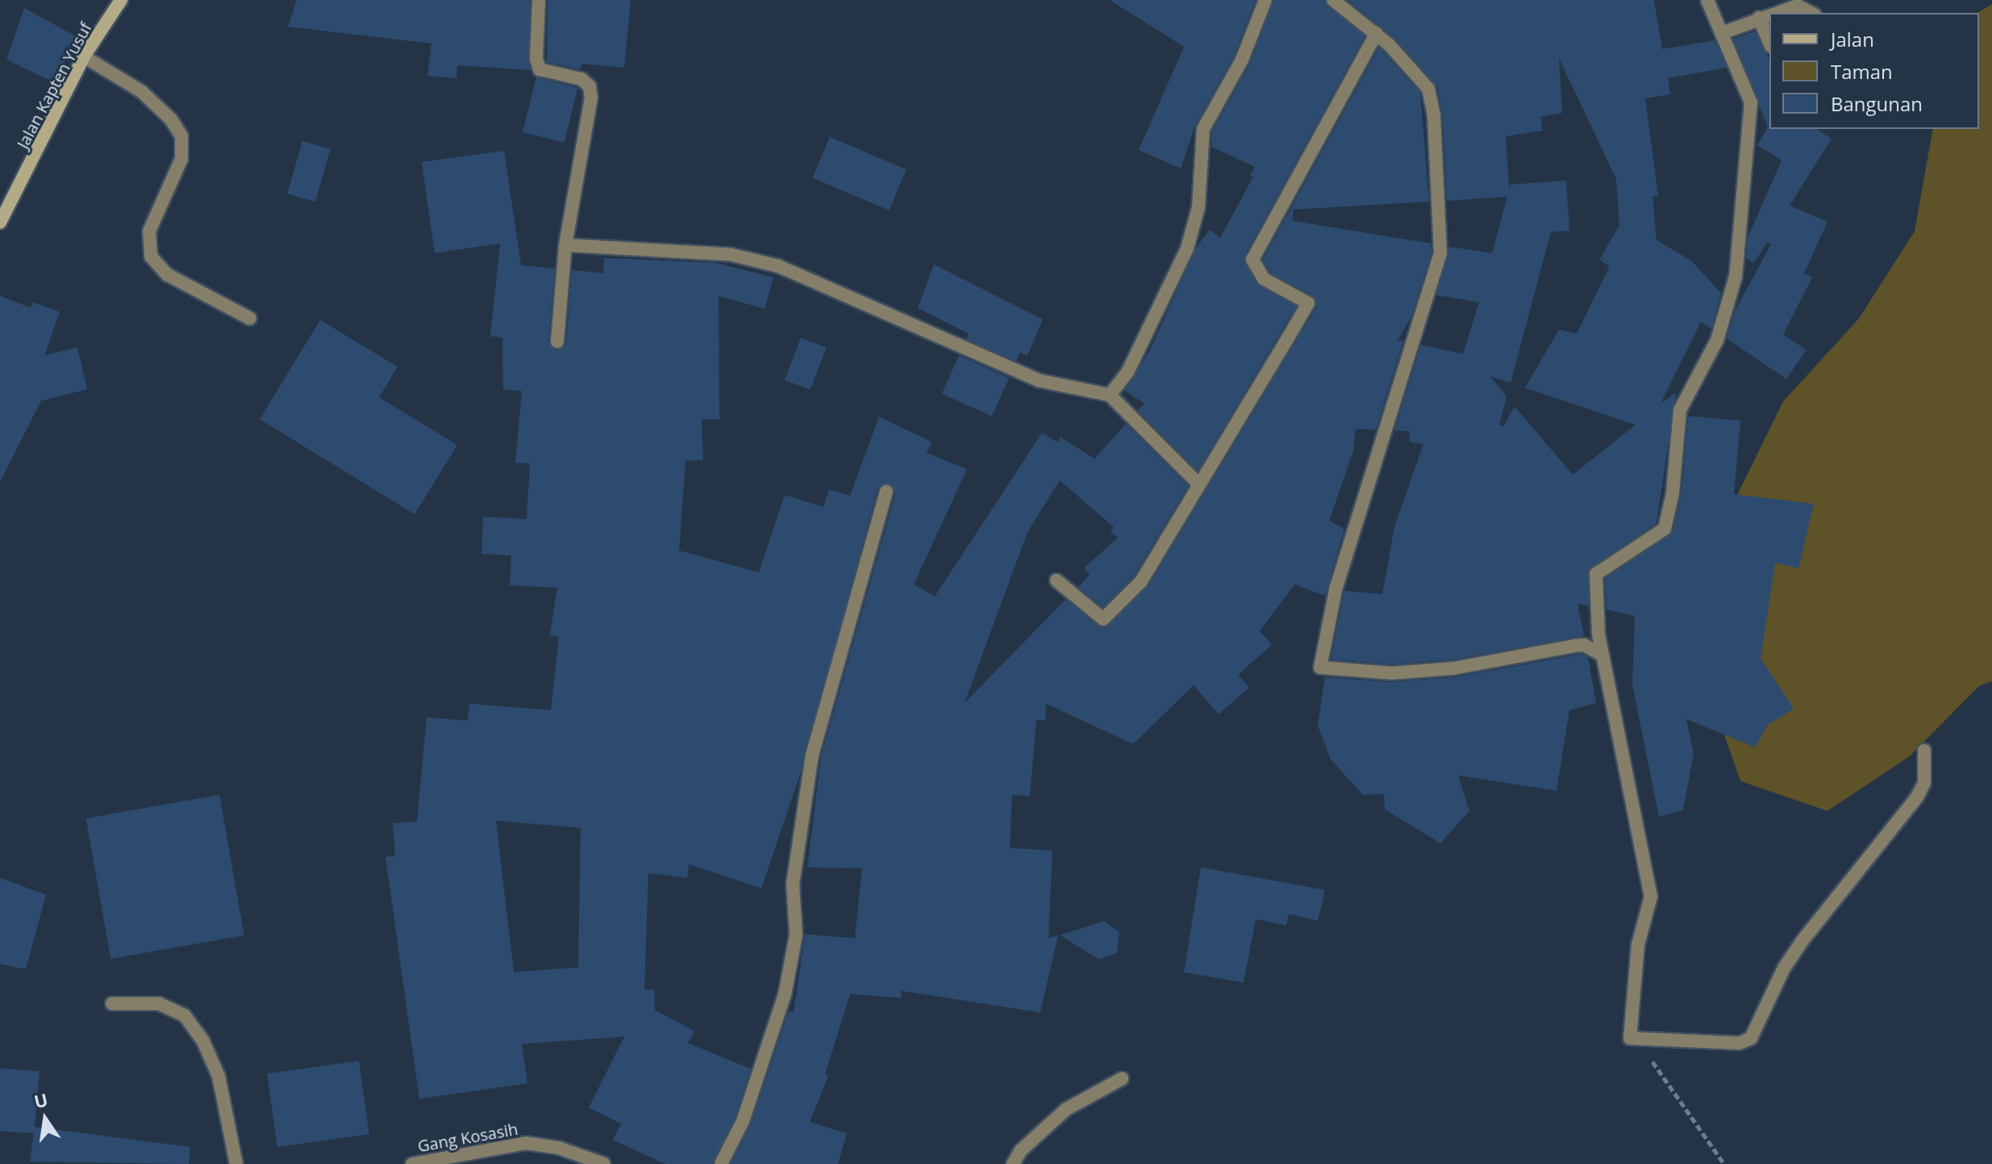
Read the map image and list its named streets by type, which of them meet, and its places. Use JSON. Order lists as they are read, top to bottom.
{
  "streets": {
    "main road": ["Jalan Kapten Yusuf"],
    "street": ["Gang Kosasih"]
  },
  "legend": ["Jalan", "Taman", "Bangunan"],
  "north": "top"
}
